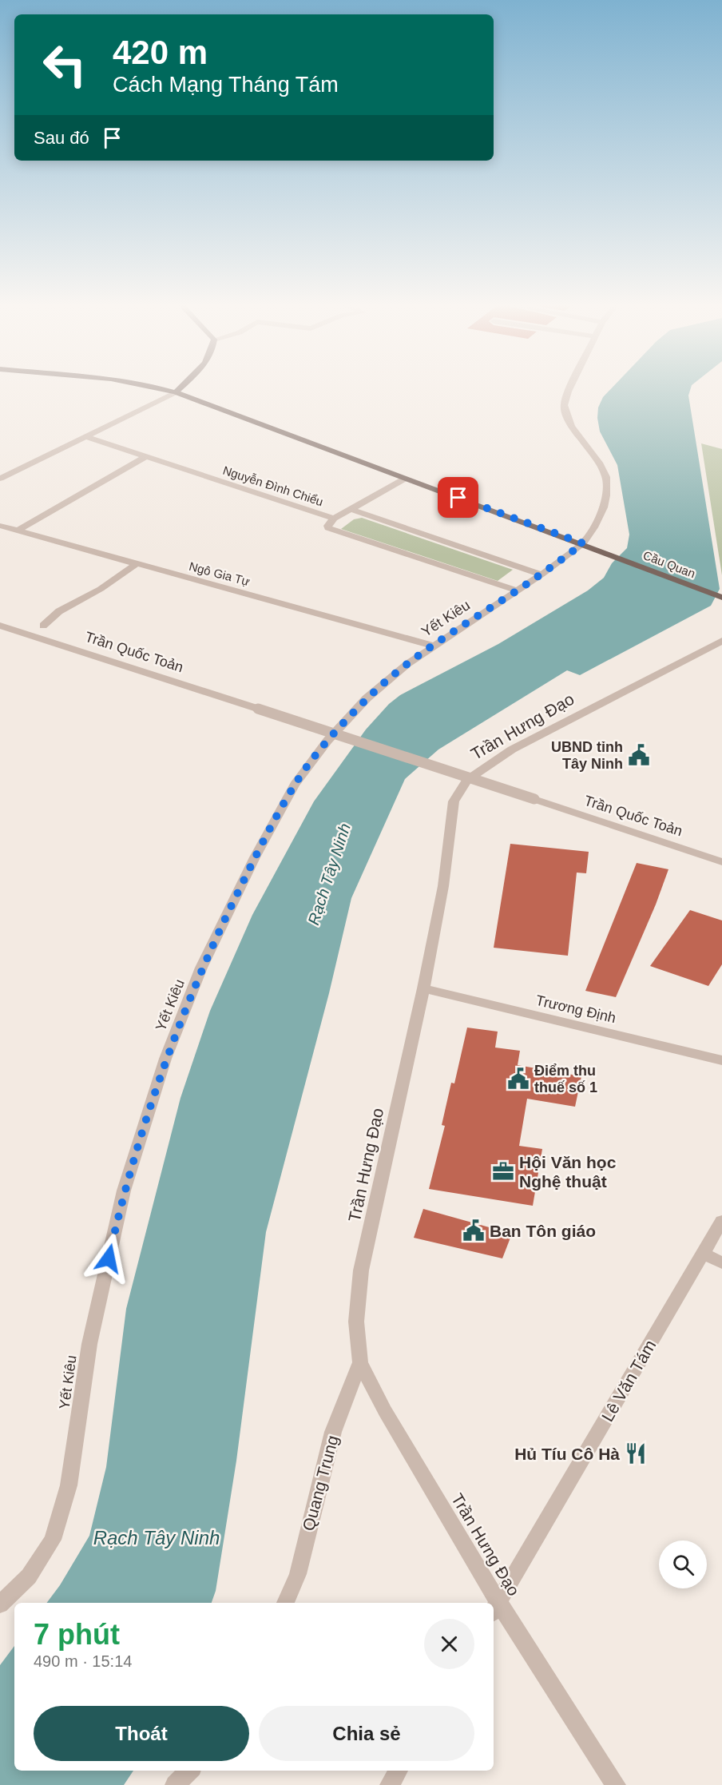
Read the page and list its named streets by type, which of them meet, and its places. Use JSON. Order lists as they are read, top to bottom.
{
  "streets": {
    "main road": ["Cầu Quan"],
    "street": [
      "Nguyễn Đình Chiểu",
      "Ngô Gia Tự",
      "Yết Kiêu",
      "Trần Quốc Toản",
      "Trần Hưng Đạo",
      "Trương Định",
      "Lê Văn Tám",
      "Quang Trung"
    ]
  },
  "crossings": [
    ["Nguyễn Đình Chiểu", "Yết Kiêu"],
    ["Cầu Quan", "Yết Kiêu"],
    ["Ngô Gia Tự", "Yết Kiêu"],
    ["Trần Hưng Đạo", "Trương Định"],
    ["Trần Hưng Đạo", "Lê Văn Tám"],
    ["Trần Hưng Đạo", "Quang Trung"]
  ],
  "water": ["Rạch Tây Ninh"],
  "places": {
    "public building": ["UBND tỉnh Tây Ninh", "Điểm thu thuế số 1", "Ban Tôn giáo"],
    "office": ["Hội Văn học Nghệ thuật"],
    "restaurant": ["Hủ Tíu Cô Hà"]
  },
  "page": {
    "turn": ["420 m", "Cách Mạng Tháng Tám"],
    "then": "Sau đó",
    "heading": ["7 phút", "490 m · 15:14"],
    "buttons": ["Thoát", "Chia sẻ"]
  }
}
